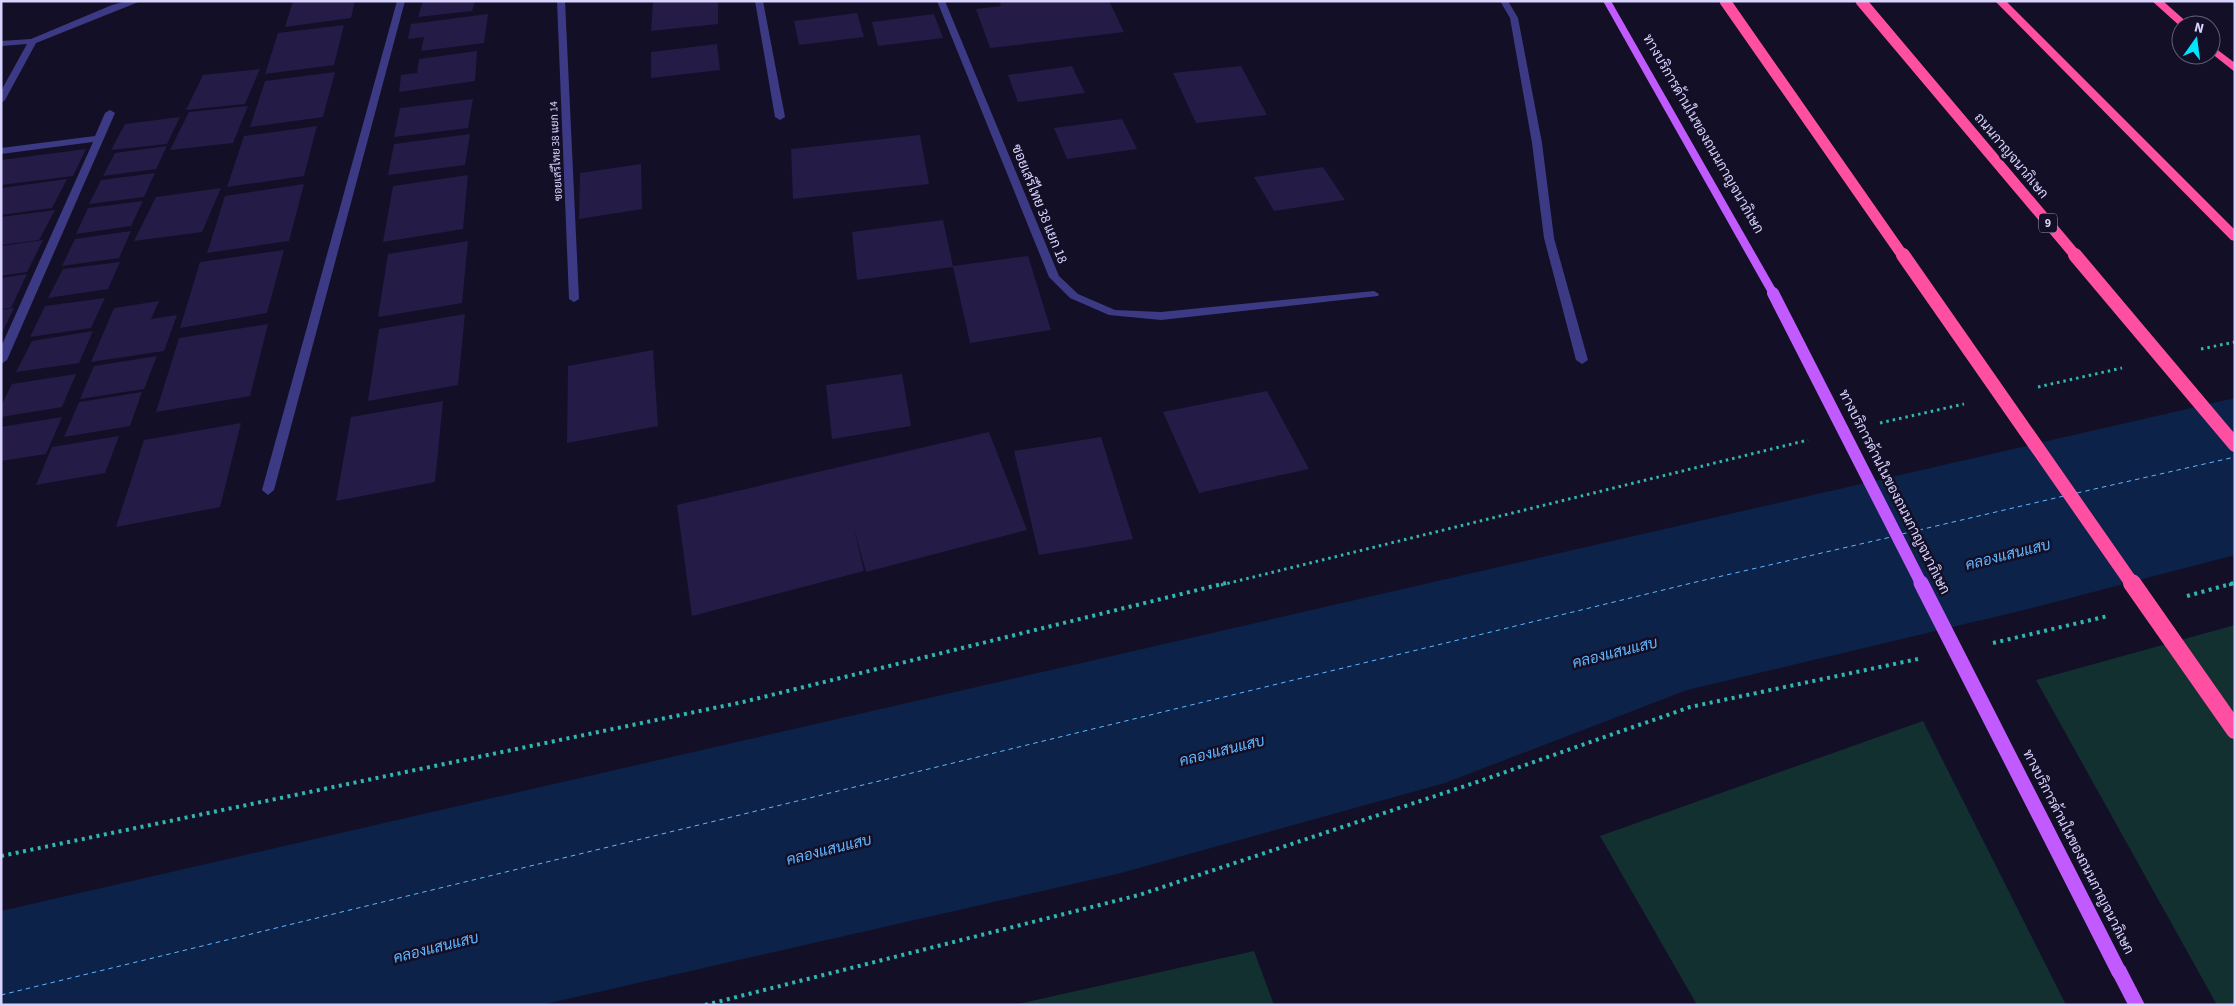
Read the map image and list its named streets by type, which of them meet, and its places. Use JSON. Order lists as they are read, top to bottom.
{
  "streets": {
    "highway": ["ถนนกาญจนาภิเษก", "9"],
    "main road": ["ทางบริการด้านในของถนนกาญจนาภิเษก"],
    "street": ["ซอยเสรีไทย 38 แยก 14", "ซอยเสรีไทย 38 แยก 18"]
  },
  "water": ["คลองแสนแสบ"],
  "north": "top"
}
